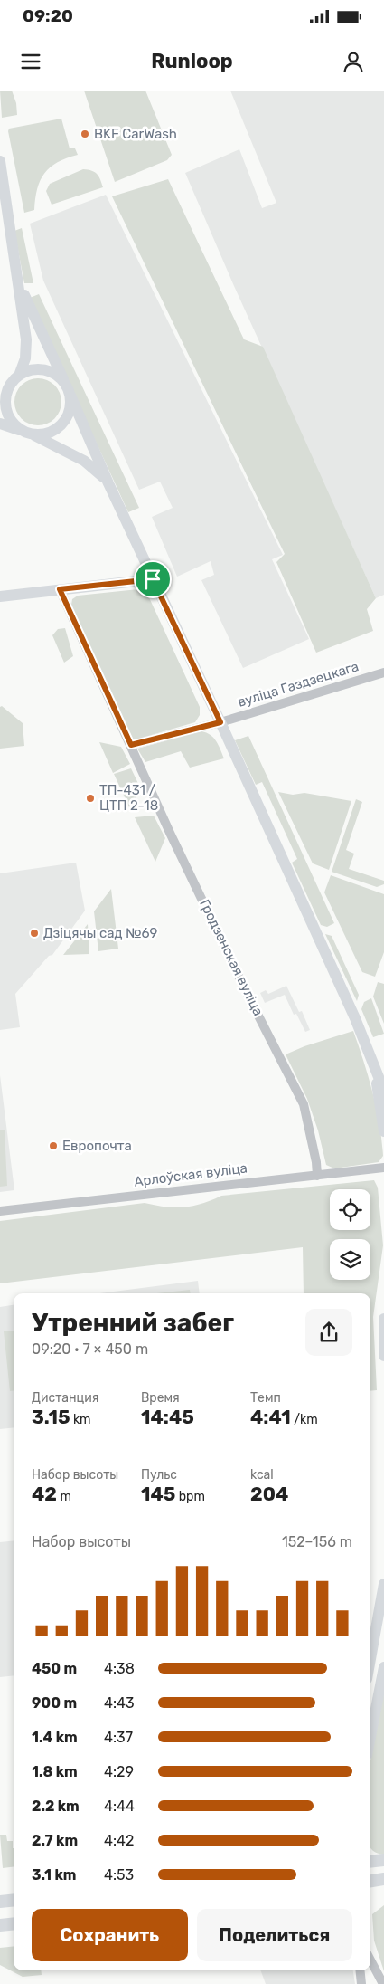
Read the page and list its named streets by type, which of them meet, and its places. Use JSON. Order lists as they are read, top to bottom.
{
  "streets": {
    "street": ["вуліца Газдзецкага", "Гродзенская вуліца", "Арлоўская вуліца"]
  },
  "crossings": [
    ["Гродзенская вуліца", "Арлоўская вуліца"]
  ],
  "places": [
    "BKF CarWash",
    "ТП-431 / ЦТП 2-18",
    "Дзіцячы сад №69",
    "Европочта"
  ],
  "page": {
    "status": "09:20",
    "header": "Runloop",
    "heading": ["Утренний забег", "09:20 · 7 × 450 m"],
    "stats": [
      ["Дистанция", "3.15 km"],
      ["Время", "14:45"],
      ["Темп", "4:41 /km"],
      ["Набор высоты", "42 m"],
      ["Пульс", "145 bpm"],
      ["kcal", "204"]
    ],
    "chart": ["Набор высоты", "152–156 m"],
    "list": [
      {
        "name": "450 m",
        "note": "4:38"
      },
      {
        "name": "900 m",
        "note": "4:43"
      },
      {
        "name": "1.4 km",
        "note": "4:37"
      },
      {
        "name": "1.8 km",
        "note": "4:29"
      },
      {
        "name": "2.2 km",
        "note": "4:44"
      },
      {
        "name": "2.7 km",
        "note": "4:42"
      },
      {
        "name": "3.1 km",
        "note": "4:53"
      }
    ],
    "buttons": ["Сохранить", "Поделиться"]
  }
}
